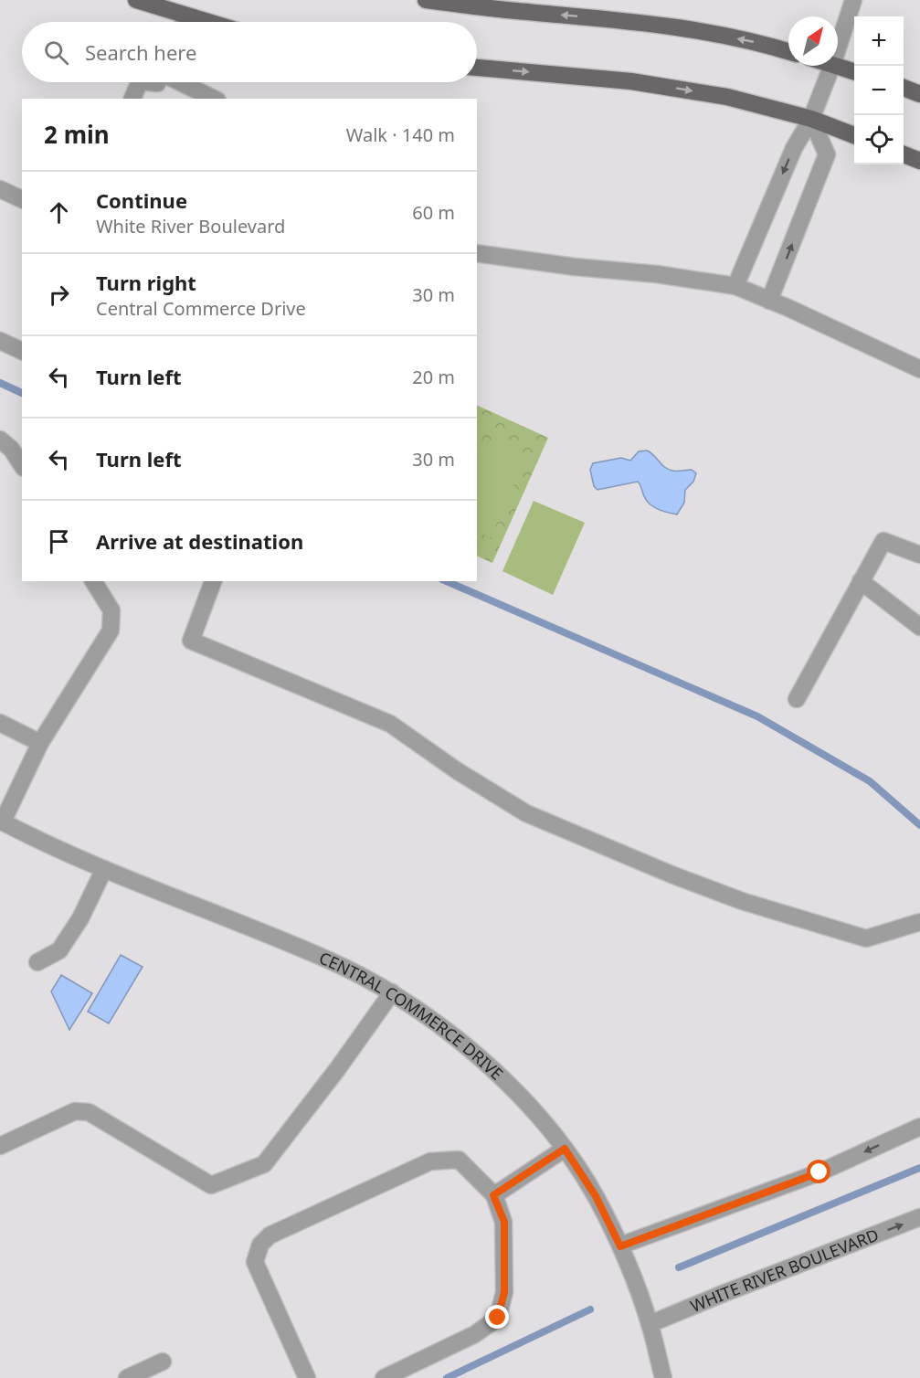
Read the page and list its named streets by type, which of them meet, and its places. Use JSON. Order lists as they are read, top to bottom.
{
  "streets": {
    "street": ["CENTRAL COMMERCE DRIVE", "WHITE RIVER BOULEVARD"]
  },
  "crossings": [
    ["CENTRAL COMMERCE DRIVE", "WHITE RIVER BOULEVARD"]
  ],
  "north": "top right",
  "page": {
    "map_buttons": ["+", "−"],
    "search": "Search here",
    "heading": ["2 min", "Walk · 140 m"],
    "list": [
      ["Continue", "White River Boulevard", "60 m"],
      ["Turn right", "Central Commerce Drive", "30 m"],
      ["Turn left", "20 m"],
      ["Turn left", "30 m"],
      "Arrive at destination"
    ]
  }
}
